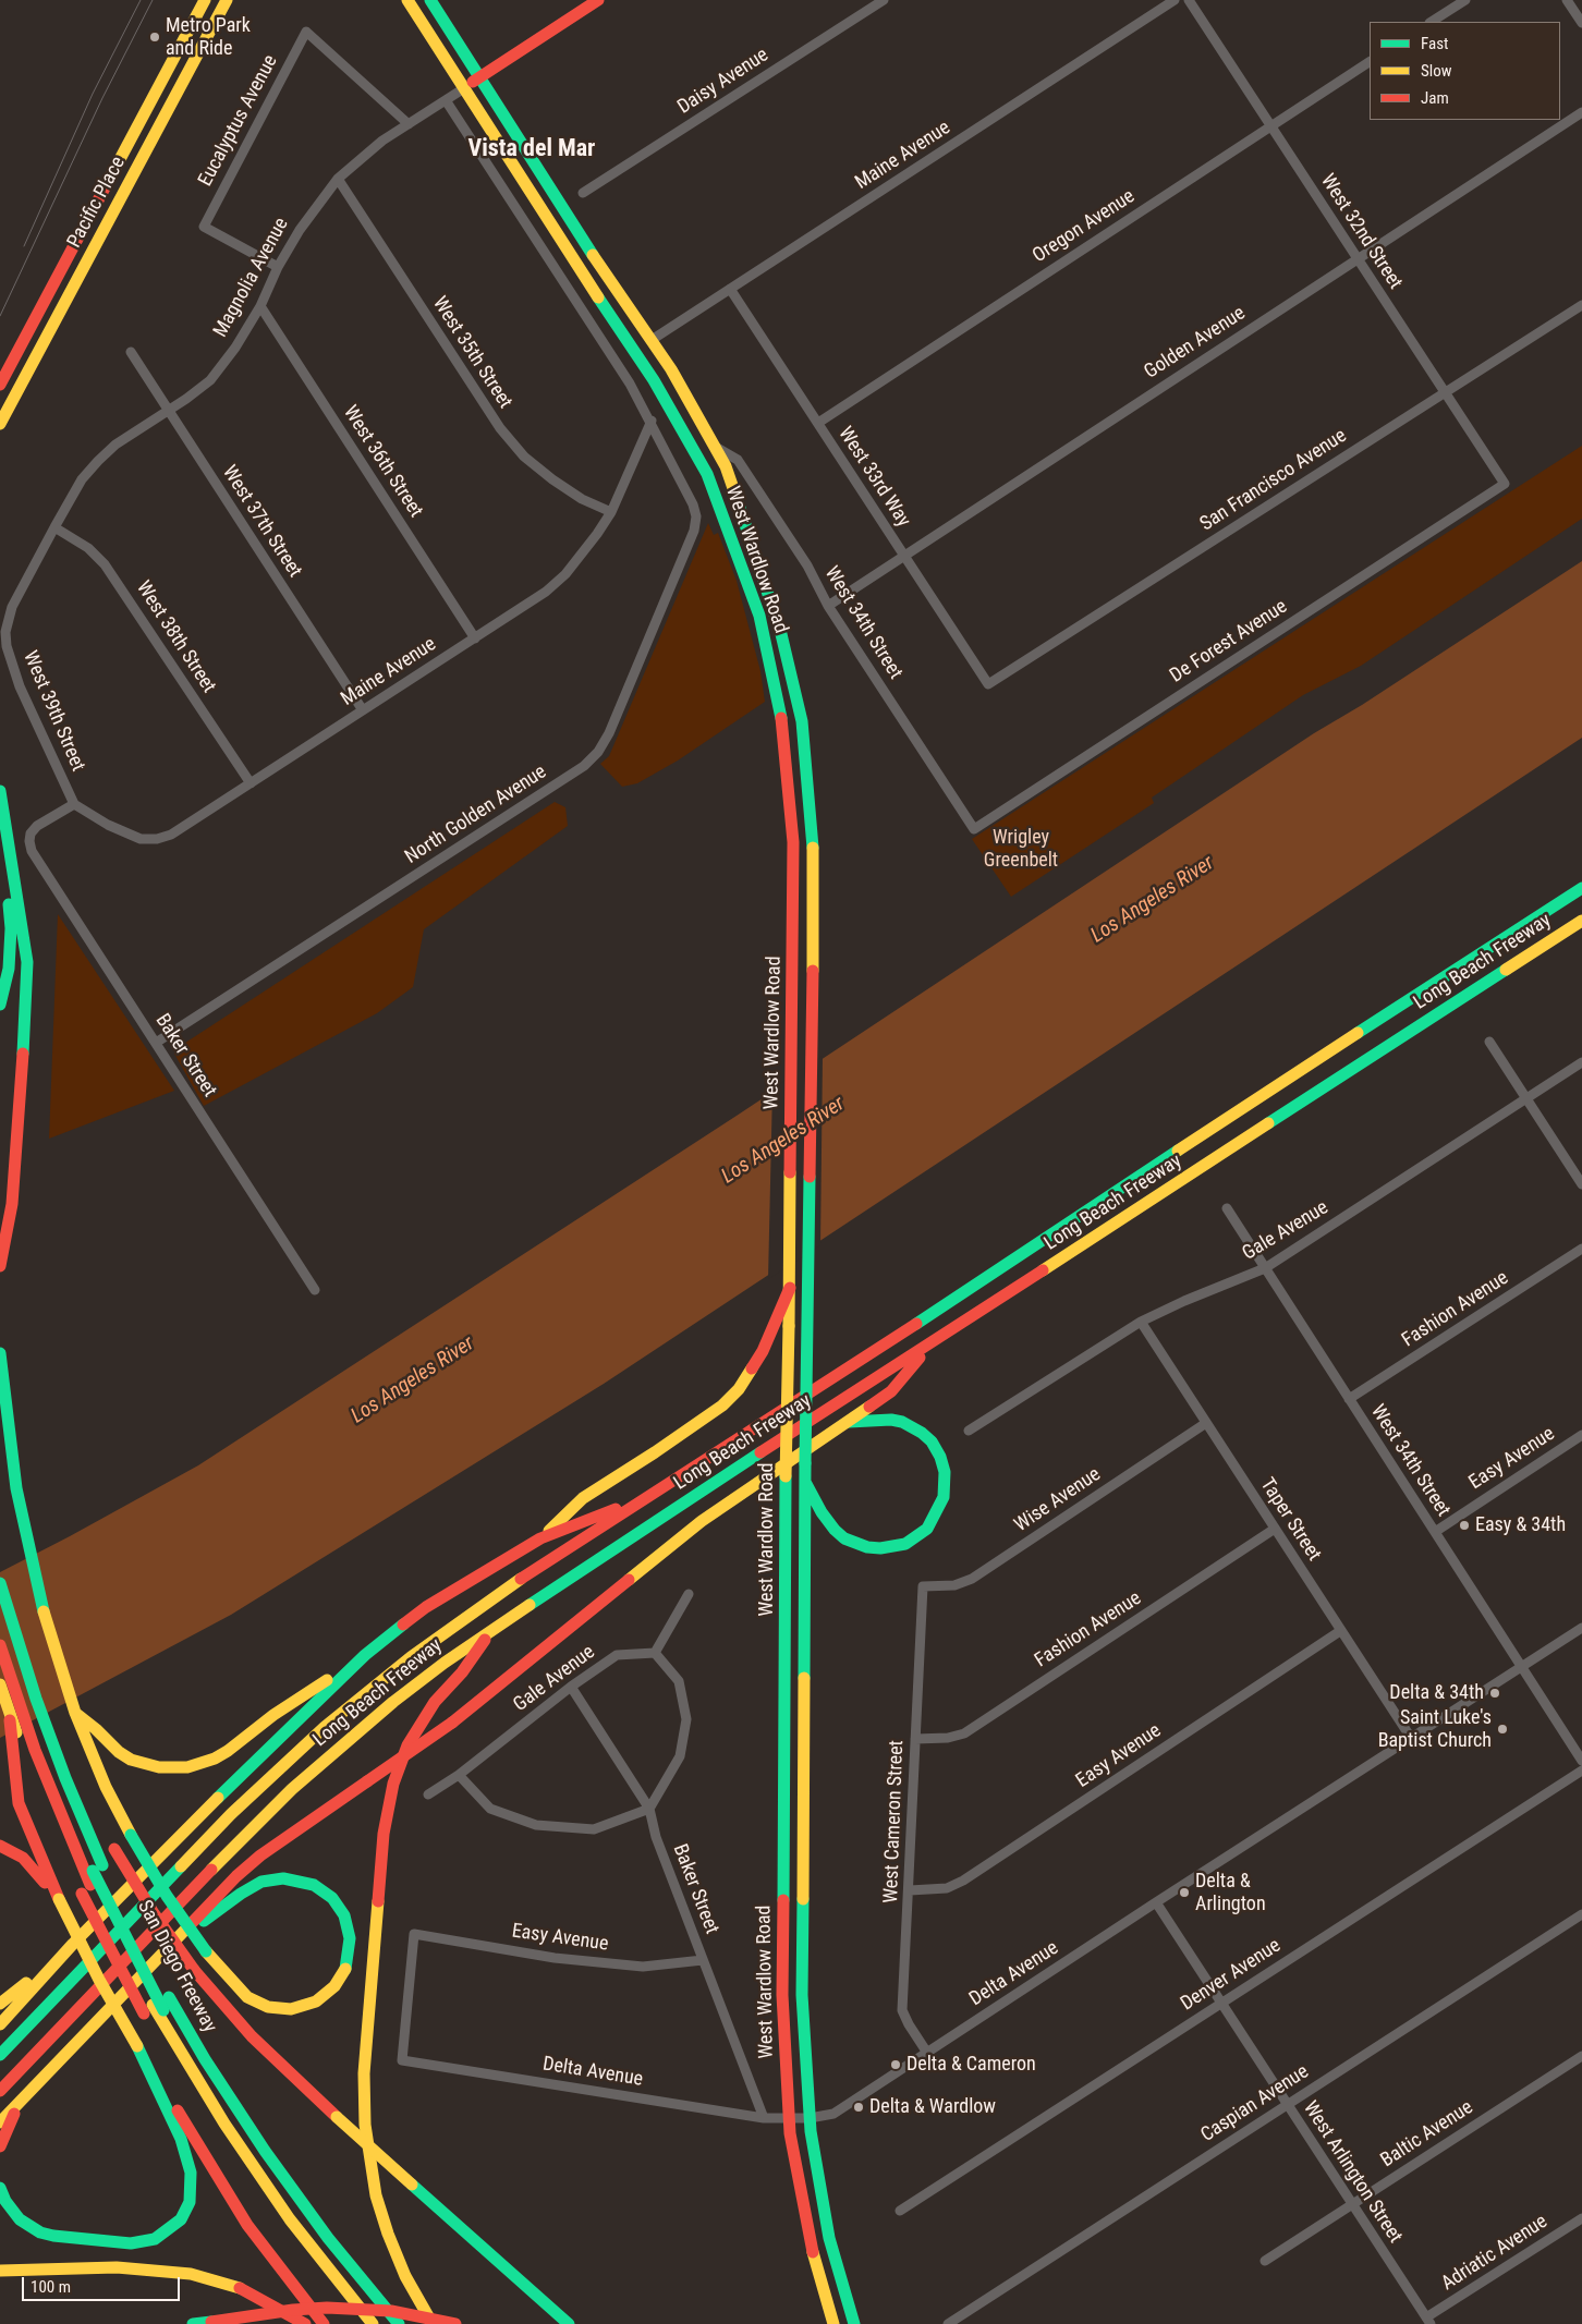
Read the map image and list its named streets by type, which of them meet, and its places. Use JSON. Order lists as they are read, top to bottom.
{
  "streets": {
    "main road": [
      "Pacific Place",
      "Magnolia Avenue",
      "West Wardlow Road",
      "Long Beach Freeway",
      "San Diego Freeway"
    ],
    "street": [
      "Daisy Avenue",
      "Eucalyptus Avenue",
      "Maine Avenue",
      "Oregon Avenue",
      "West 32nd Street",
      "Golden Avenue",
      "West 35th Street",
      "West 36th Street",
      "West 33rd Way",
      "San Francisco Avenue",
      "West 37th Street",
      "West 34th Street",
      "West 38th Street",
      "De Forest Avenue",
      "West 39th Street",
      "North Golden Avenue",
      "Baker Street",
      "Gale Avenue",
      "Fashion Avenue",
      "Easy Avenue",
      "Wise Avenue",
      "Taper Street",
      "West Cameron Street",
      "Delta Avenue",
      "Denver Avenue",
      "Caspian Avenue",
      "Baltic Avenue",
      "West Arlington Street",
      "Adriatic Avenue"
    ]
  },
  "crossings": [
    ["Eucalyptus Avenue", "Magnolia Avenue"],
    ["Maine Avenue", "West 35th Street"],
    ["Maine Avenue", "West 36th Street"],
    ["Maine Avenue", "West 33rd Way"],
    ["Maine Avenue", "West 37th Street"],
    ["Maine Avenue", "West Wardlow Road"],
    ["Maine Avenue", "West 38th Street"],
    ["Maine Avenue", "West 39th Street"],
    ["Maine Avenue", "North Golden Avenue"],
    ["Maine Avenue", "Baker Street"],
    ["Oregon Avenue", "West 32nd Street"],
    ["Oregon Avenue", "West 33rd Way"],
    ["West 32nd Street", "Golden Avenue"],
    ["West 32nd Street", "San Francisco Avenue"],
    ["West 32nd Street", "De Forest Avenue"],
    ["Magnolia Avenue", "West 35th Street"],
    ["Magnolia Avenue", "West 36th Street"],
    ["Magnolia Avenue", "West 37th Street"],
    ["Magnolia Avenue", "West Wardlow Road"],
    ["Magnolia Avenue", "West 38th Street"],
    ["Magnolia Avenue", "West 39th Street"],
    ["Golden Avenue", "West 33rd Way"],
    ["Golden Avenue", "West 34th Street"],
    ["West 33rd Way", "San Francisco Avenue"],
    ["West Wardlow Road", "West 34th Street"],
    ["West Wardlow Road", "Delta Avenue"],
    ["West 34th Street", "De Forest Avenue"],
    ["West 34th Street", "Gale Avenue"],
    ["West 34th Street", "Fashion Avenue"],
    ["West 34th Street", "Easy Avenue"],
    ["West 34th Street", "Delta Avenue"],
    ["West 39th Street", "Baker Street"],
    ["North Golden Avenue", "Baker Street"],
    ["Baker Street", "Gale Avenue"],
    ["Baker Street", "Easy Avenue"],
    ["Baker Street", "Delta Avenue"],
    ["Gale Avenue", "Taper Street"],
    ["Fashion Avenue", "Taper Street"],
    ["Fashion Avenue", "West Cameron Street"],
    ["Easy Avenue", "Taper Street"],
    ["Easy Avenue", "West Cameron Street"],
    ["Easy Avenue", "Delta Avenue"],
    ["Wise Avenue", "Taper Street"],
    ["Wise Avenue", "West Cameron Street"],
    ["Taper Street", "Delta Avenue"],
    ["West Cameron Street", "Delta Avenue"],
    ["Delta Avenue", "West Arlington Street"],
    ["Denver Avenue", "West Arlington Street"],
    ["Caspian Avenue", "West Arlington Street"],
    ["Baltic Avenue", "West Arlington Street"],
    ["West Arlington Street", "Adriatic Avenue"]
  ],
  "districts": ["Vista del Mar"],
  "water": ["Los Angeles River"],
  "parks": ["Wrigley Greenbelt"],
  "places": [
    "Metro Park and Ride",
    "Easy & 34th",
    "Delta & 34th",
    "Saint Luke's Baptist Church",
    "Delta & Arlington",
    "Delta & Cameron",
    "Delta & Wardlow"
  ],
  "legend": ["Fast", "Slow", "Jam"],
  "scale_bar": "100 m"
}
